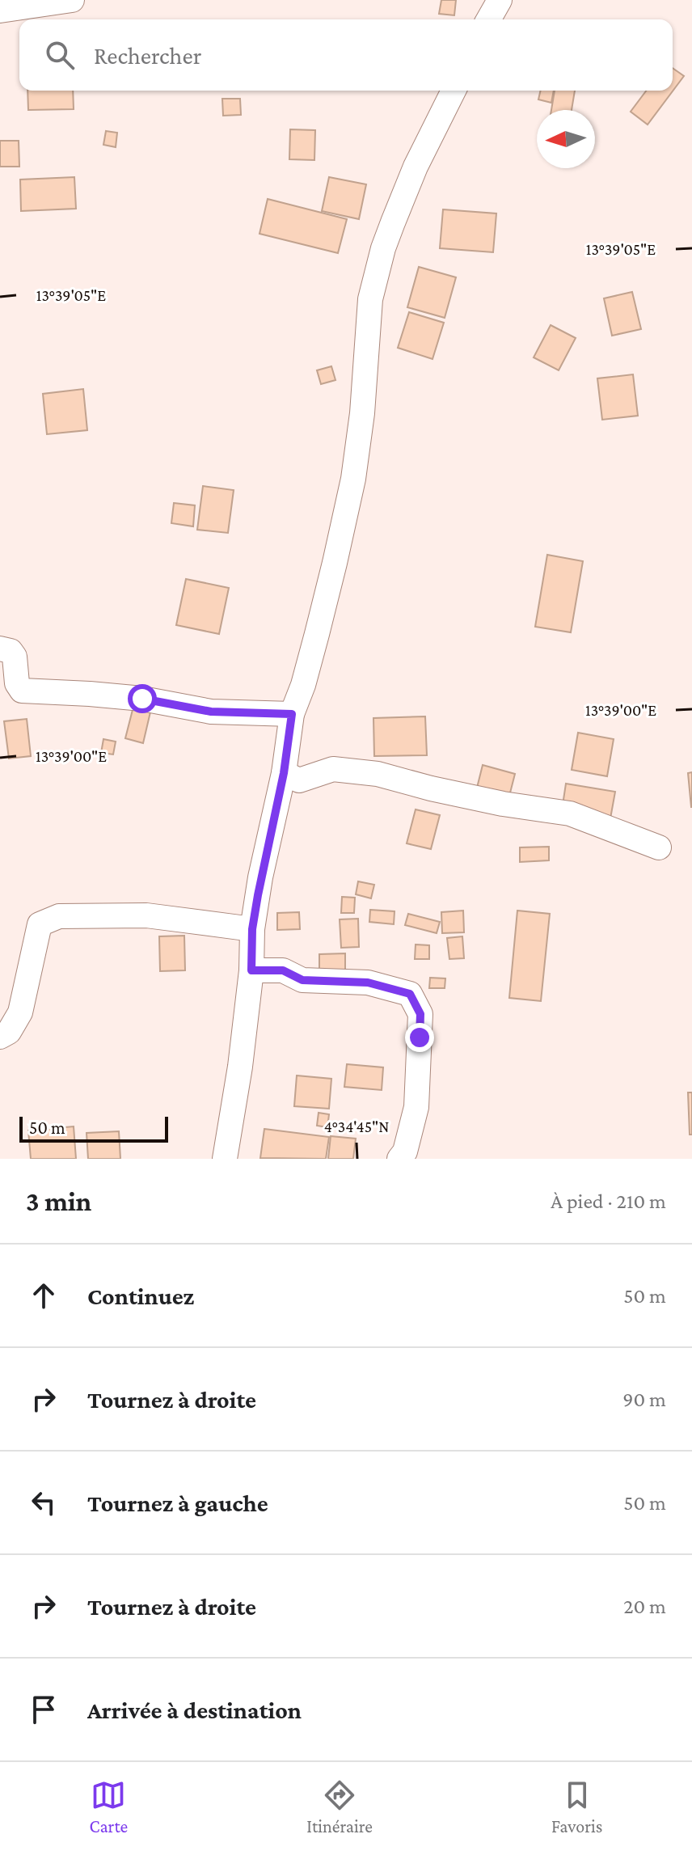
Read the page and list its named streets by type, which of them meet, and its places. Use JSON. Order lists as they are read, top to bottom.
{
  "scale_bar": "50 m",
  "north": "left",
  "page": {
    "search": "Rechercher",
    "scale": "50 m",
    "heading": ["3 min", "À pied · 210 m"],
    "list": [
      ["Continuez", "50 m"],
      ["Tournez à droite", "90 m"],
      ["Tournez à gauche", "50 m"],
      ["Tournez à droite", "20 m"],
      "Arrivée à destination"
    ],
    "nav": ["Carte", "Itinéraire", "Favoris"]
  },
  "coordinates": ["13°39'05\"E", "13°39'00\"E", "4°34'45\"N"]
}
